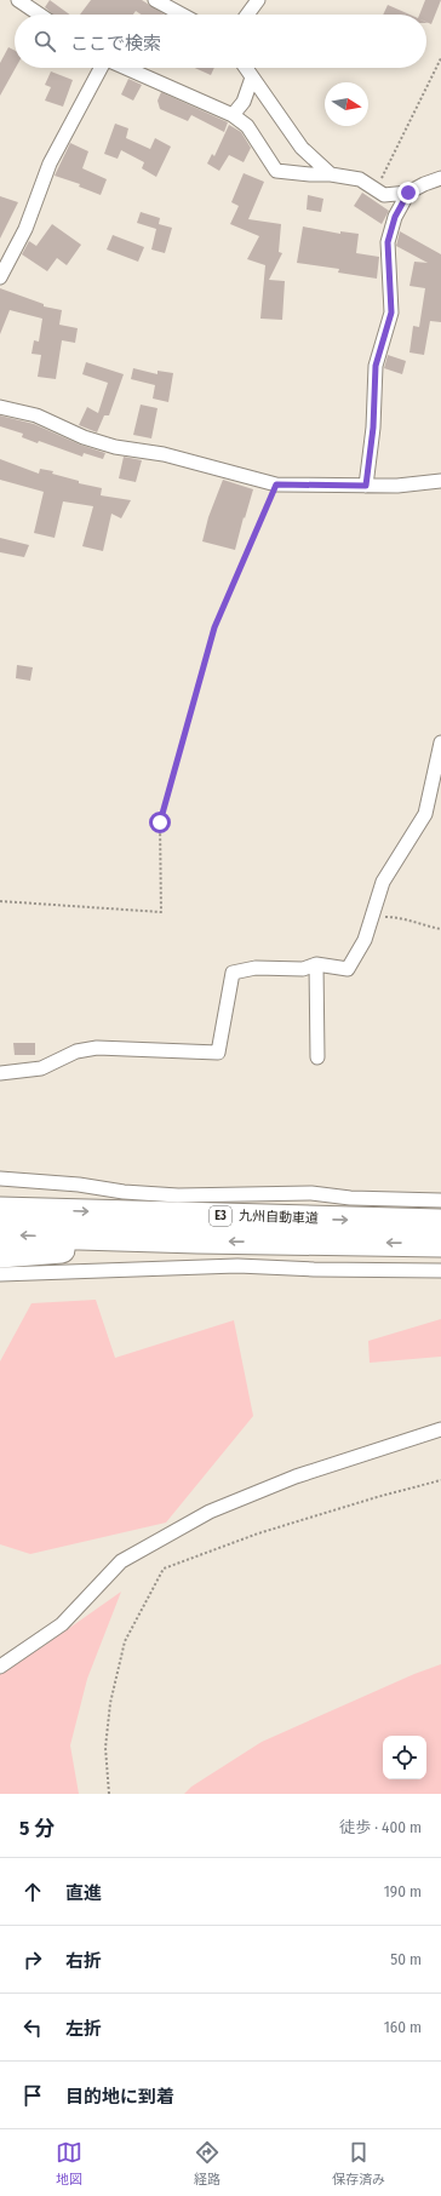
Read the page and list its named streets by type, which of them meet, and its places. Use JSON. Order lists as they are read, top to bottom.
{
  "streets": {
    "highway": ["E3", "九州自動車道"]
  },
  "north": "right",
  "page": {
    "search": "ここで検索",
    "heading": ["5 分", "徒歩 · 400 m"],
    "list": [
      ["直進", "190 m"],
      ["右折", "50 m"],
      ["左折", "160 m"],
      "目的地に到着"
    ],
    "nav": ["地図", "経路", "保存済み"]
  }
}
